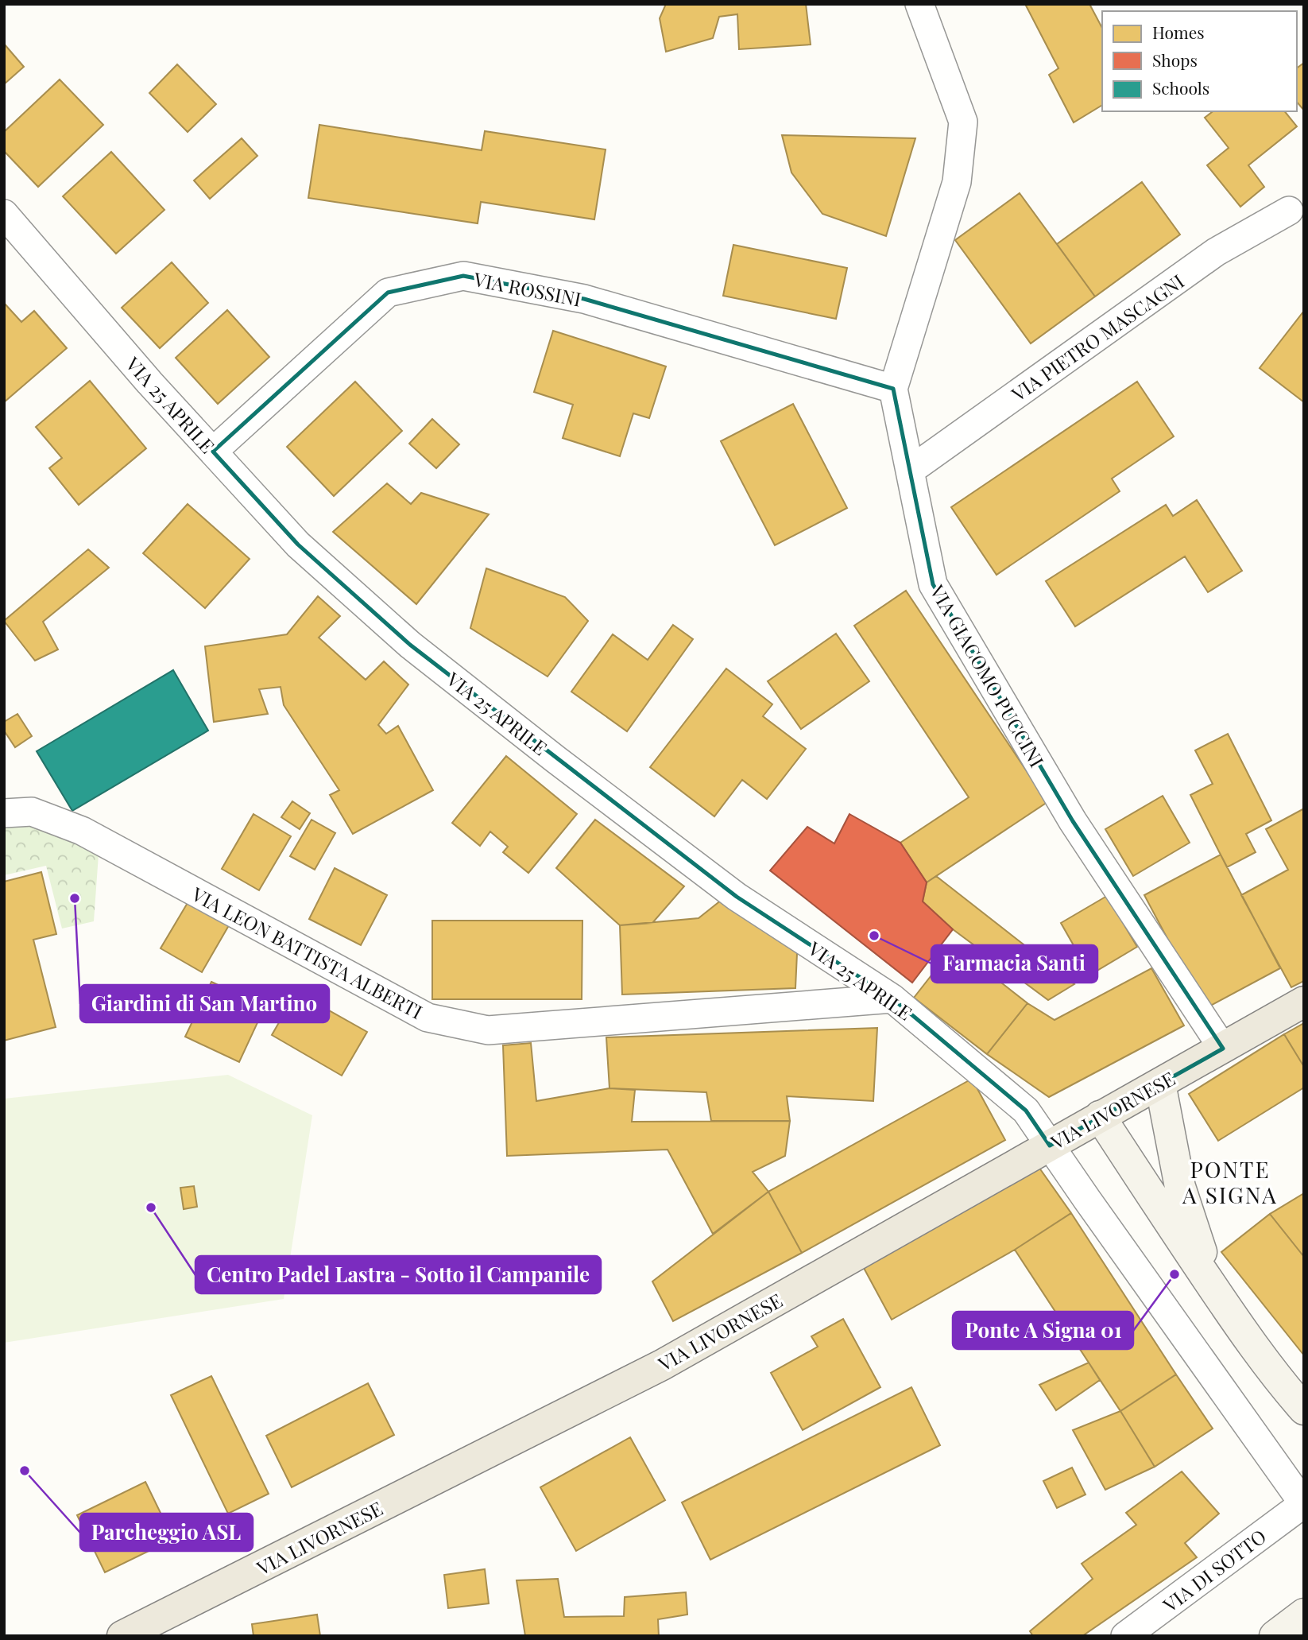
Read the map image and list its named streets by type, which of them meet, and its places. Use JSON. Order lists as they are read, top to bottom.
{
  "streets": {
    "main road": ["VIA LIVORNESE"],
    "street": [
      "VIA ROSSINI",
      "VIA PIETRO MASCAGNI",
      "VIA 25 APRILE",
      "VIA GIACOMO PUCCINI",
      "VIA LEON BATTISTA ALBERTI",
      "VIA DI SOTTO"
    ]
  },
  "crossings": [
    ["VIA ROSSINI", "VIA 25 APRILE"],
    ["VIA ROSSINI", "VIA GIACOMO PUCCINI"],
    ["VIA PIETRO MASCAGNI", "VIA GIACOMO PUCCINI"],
    ["VIA 25 APRILE", "VIA LEON BATTISTA ALBERTI"],
    ["VIA 25 APRILE", "VIA LIVORNESE"],
    ["VIA 25 APRILE", "VIA DI SOTTO"],
    ["VIA GIACOMO PUCCINI", "VIA LIVORNESE"]
  ],
  "districts": ["PONTE A SIGNA"],
  "places": [
    "Giardini di San Martino",
    "Farmacia Santi",
    "Centro Padel Lastra - Sotto il Campanile",
    "Ponte A Signa 01",
    "Parcheggio ASL"
  ],
  "legend": ["Homes", "Shops", "Schools"]
}
